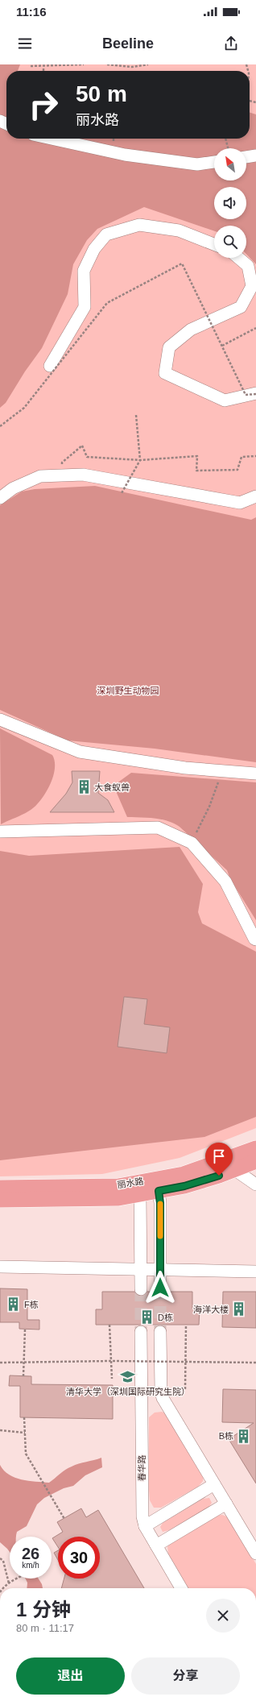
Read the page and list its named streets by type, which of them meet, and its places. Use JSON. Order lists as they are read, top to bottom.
{
  "streets": {
    "main road": ["丽水路"],
    "street": ["春华路"]
  },
  "parks": ["深圳野生动物园"],
  "places": {
    "building": [
      "大食蚁兽",
      "F栋",
      "海洋大楼",
      "D栋",
      "B栋"
    ],
    "school or university": ["清华大学（深圳国际研究生院）"]
  },
  "north": "top left",
  "page": {
    "status": "11:16",
    "header": "Beeline",
    "turn": ["50 m", "丽水路"],
    "speed": "26 km/h",
    "limit": "30",
    "heading": ["1 分钟", "80 m · 11:17"],
    "buttons": ["退出", "分享"]
  }
}
